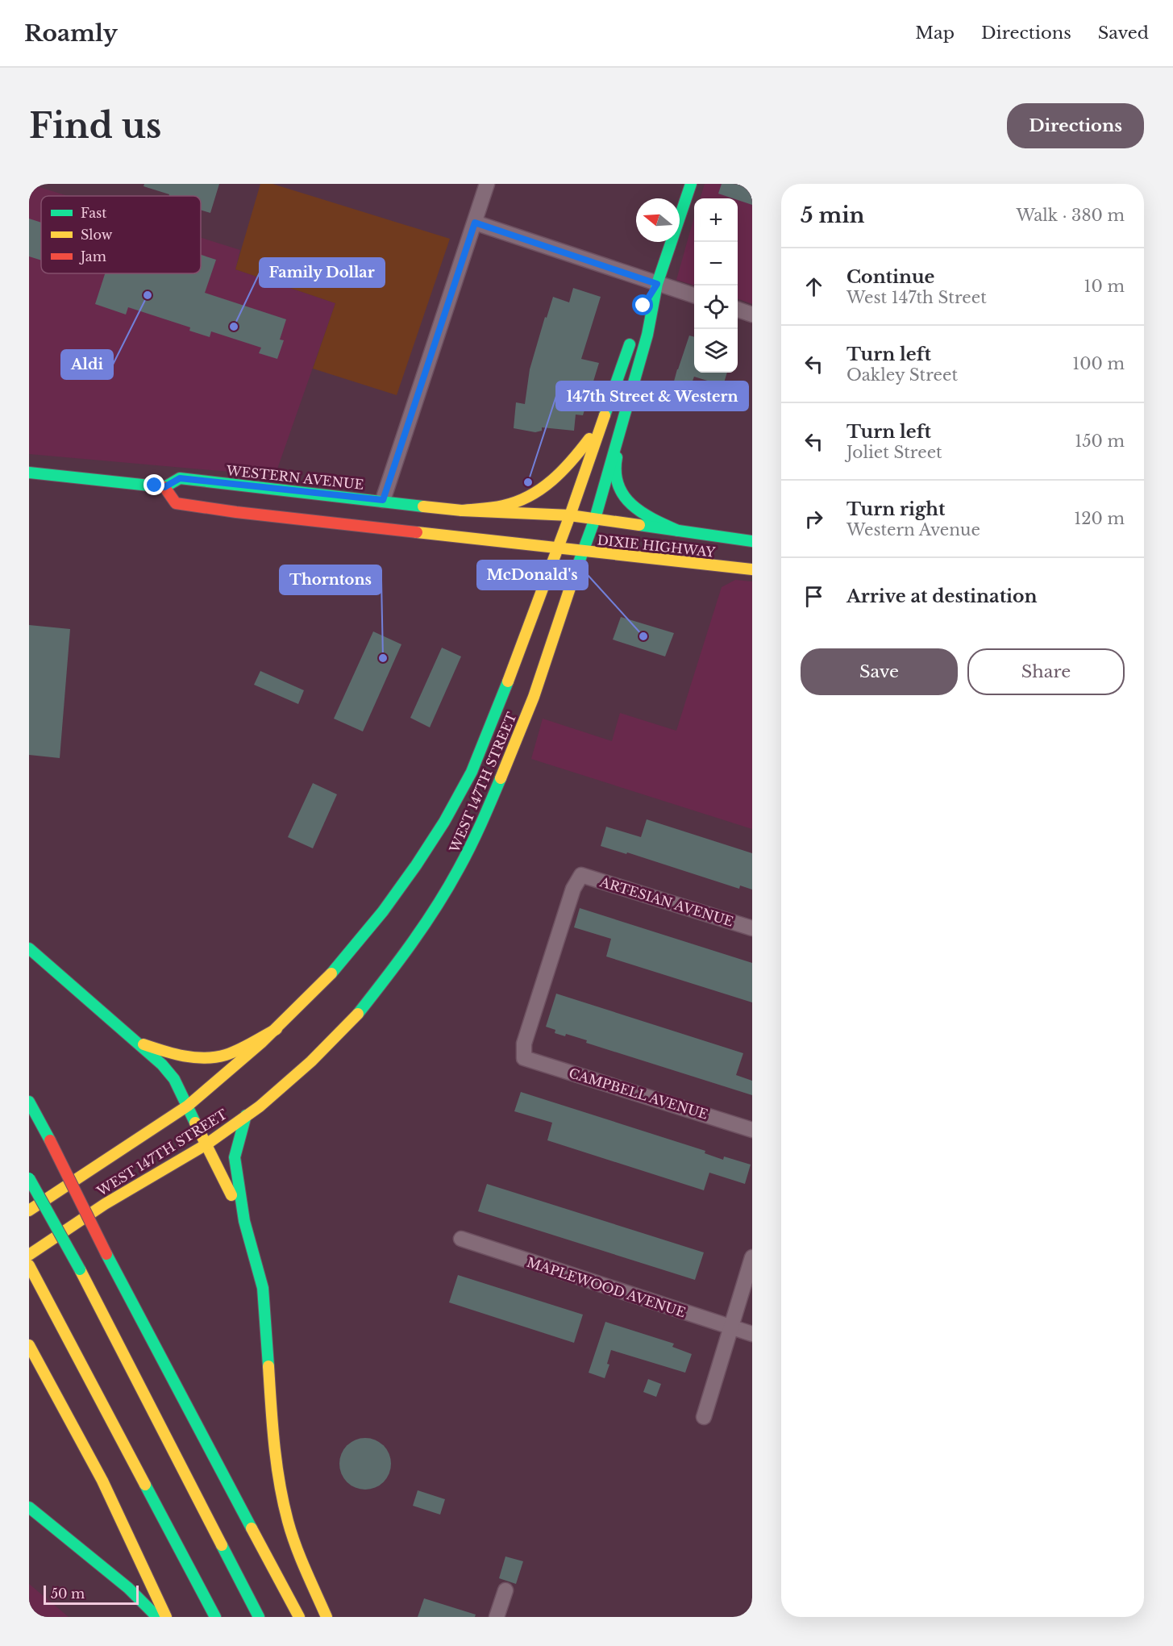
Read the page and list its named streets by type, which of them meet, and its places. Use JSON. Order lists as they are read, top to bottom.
{
  "streets": {
    "main road": ["WESTERN AVENUE", "DIXIE HIGHWAY", "WEST 147TH STREET"],
    "street": ["ARTESIAN AVENUE", "CAMPBELL AVENUE", "MAPLEWOOD AVENUE"]
  },
  "crossings": [
    ["WESTERN AVENUE", "DIXIE HIGHWAY"],
    ["WESTERN AVENUE", "WEST 147TH STREET"],
    ["DIXIE HIGHWAY", "WEST 147TH STREET"],
    ["ARTESIAN AVENUE", "CAMPBELL AVENUE"]
  ],
  "places": [
    "Aldi",
    "Family Dollar",
    "147th Street & Western",
    "McDonald's",
    "Thorntons"
  ],
  "legend": ["Fast", "Slow", "Jam"],
  "scale_bar": "50 m",
  "north": "left",
  "page": {
    "header": "Roamly",
    "nav": ["Map", "Directions", "Saved"],
    "buttons": [
      "Directions",
      ["Save", "Share"]
    ],
    "title": "Find us",
    "heading": ["5 min", "Walk · 380 m"],
    "map_buttons": ["+", "−"],
    "list": [
      ["Continue", "West 147th Street", "10 m"],
      ["Turn left", "Oakley Street", "100 m"],
      ["Turn left", "Joliet Street", "150 m"],
      ["Turn right", "Western Avenue", "120 m"],
      "Arrive at destination"
    ],
    "scale": "50 m"
  }
}
